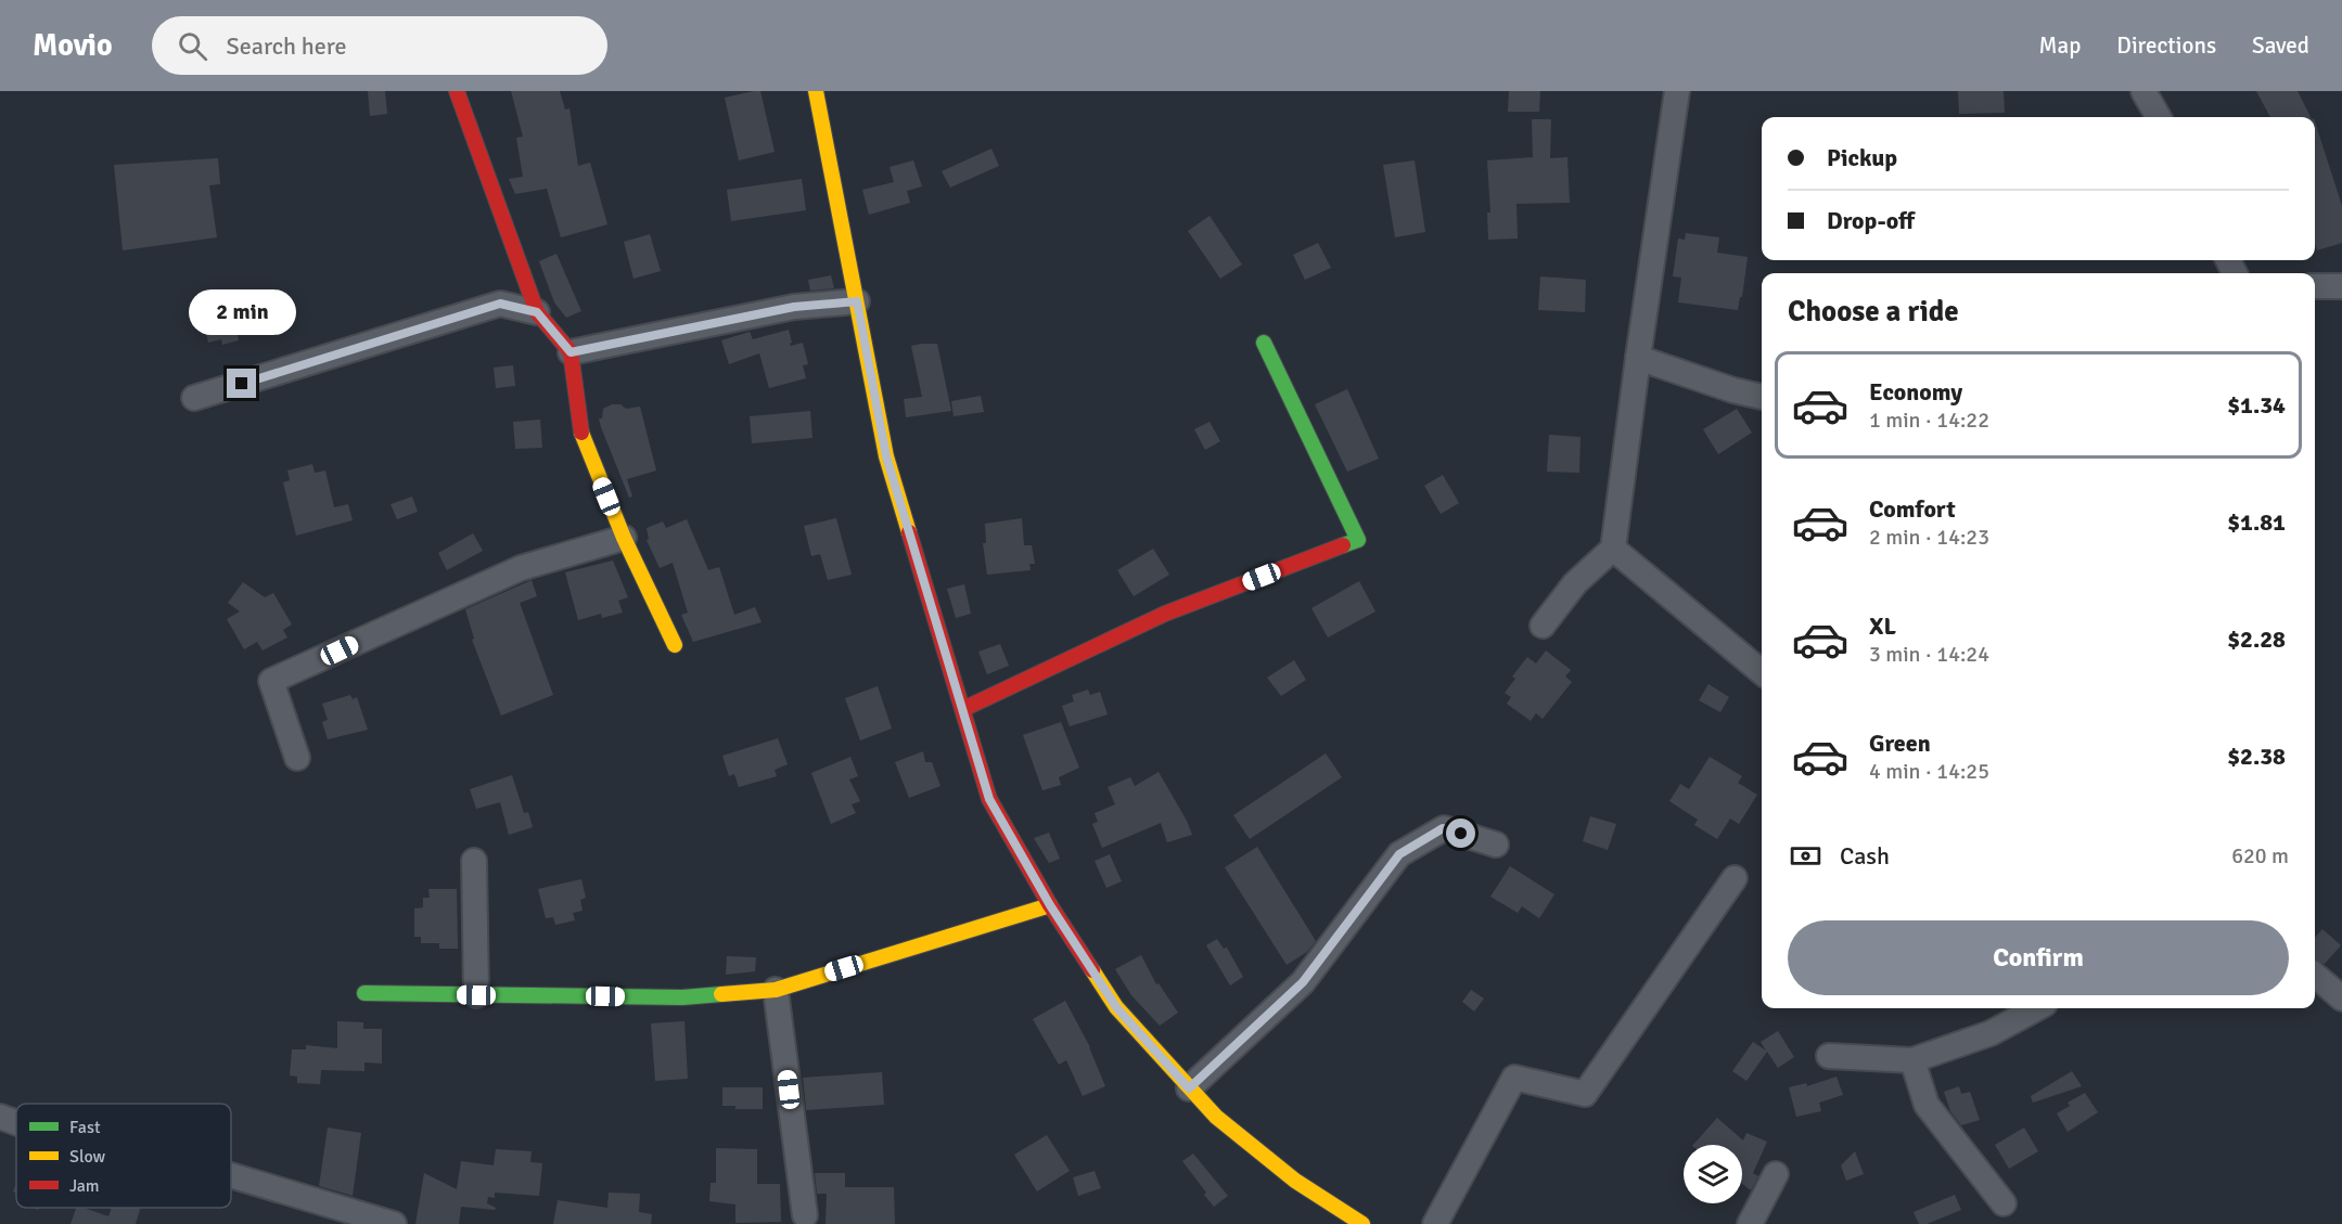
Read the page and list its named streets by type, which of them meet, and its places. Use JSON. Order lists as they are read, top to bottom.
{
  "legend": ["Fast", "Slow", "Jam"],
  "page": {
    "header": "Movio",
    "search": "Search here",
    "nav": ["Map", "Directions", "Saved"],
    "banner": ["Pickup", "Drop-off"],
    "heading": "Choose a ride",
    "bubble": "2 min",
    "list": [
      {
        "name": "Economy",
        "note": "1 min · 14:22",
        "value": "$1.34"
      },
      {
        "name": "Comfort",
        "note": "2 min · 14:23",
        "value": "$1.81"
      },
      {
        "name": "XL",
        "note": "3 min · 14:24",
        "value": "$2.28"
      },
      {
        "name": "Green",
        "note": "4 min · 14:25",
        "value": "$2.38"
      }
    ],
    "pay": ["Cash", "620 m"],
    "buttons": "Confirm"
  }
}
